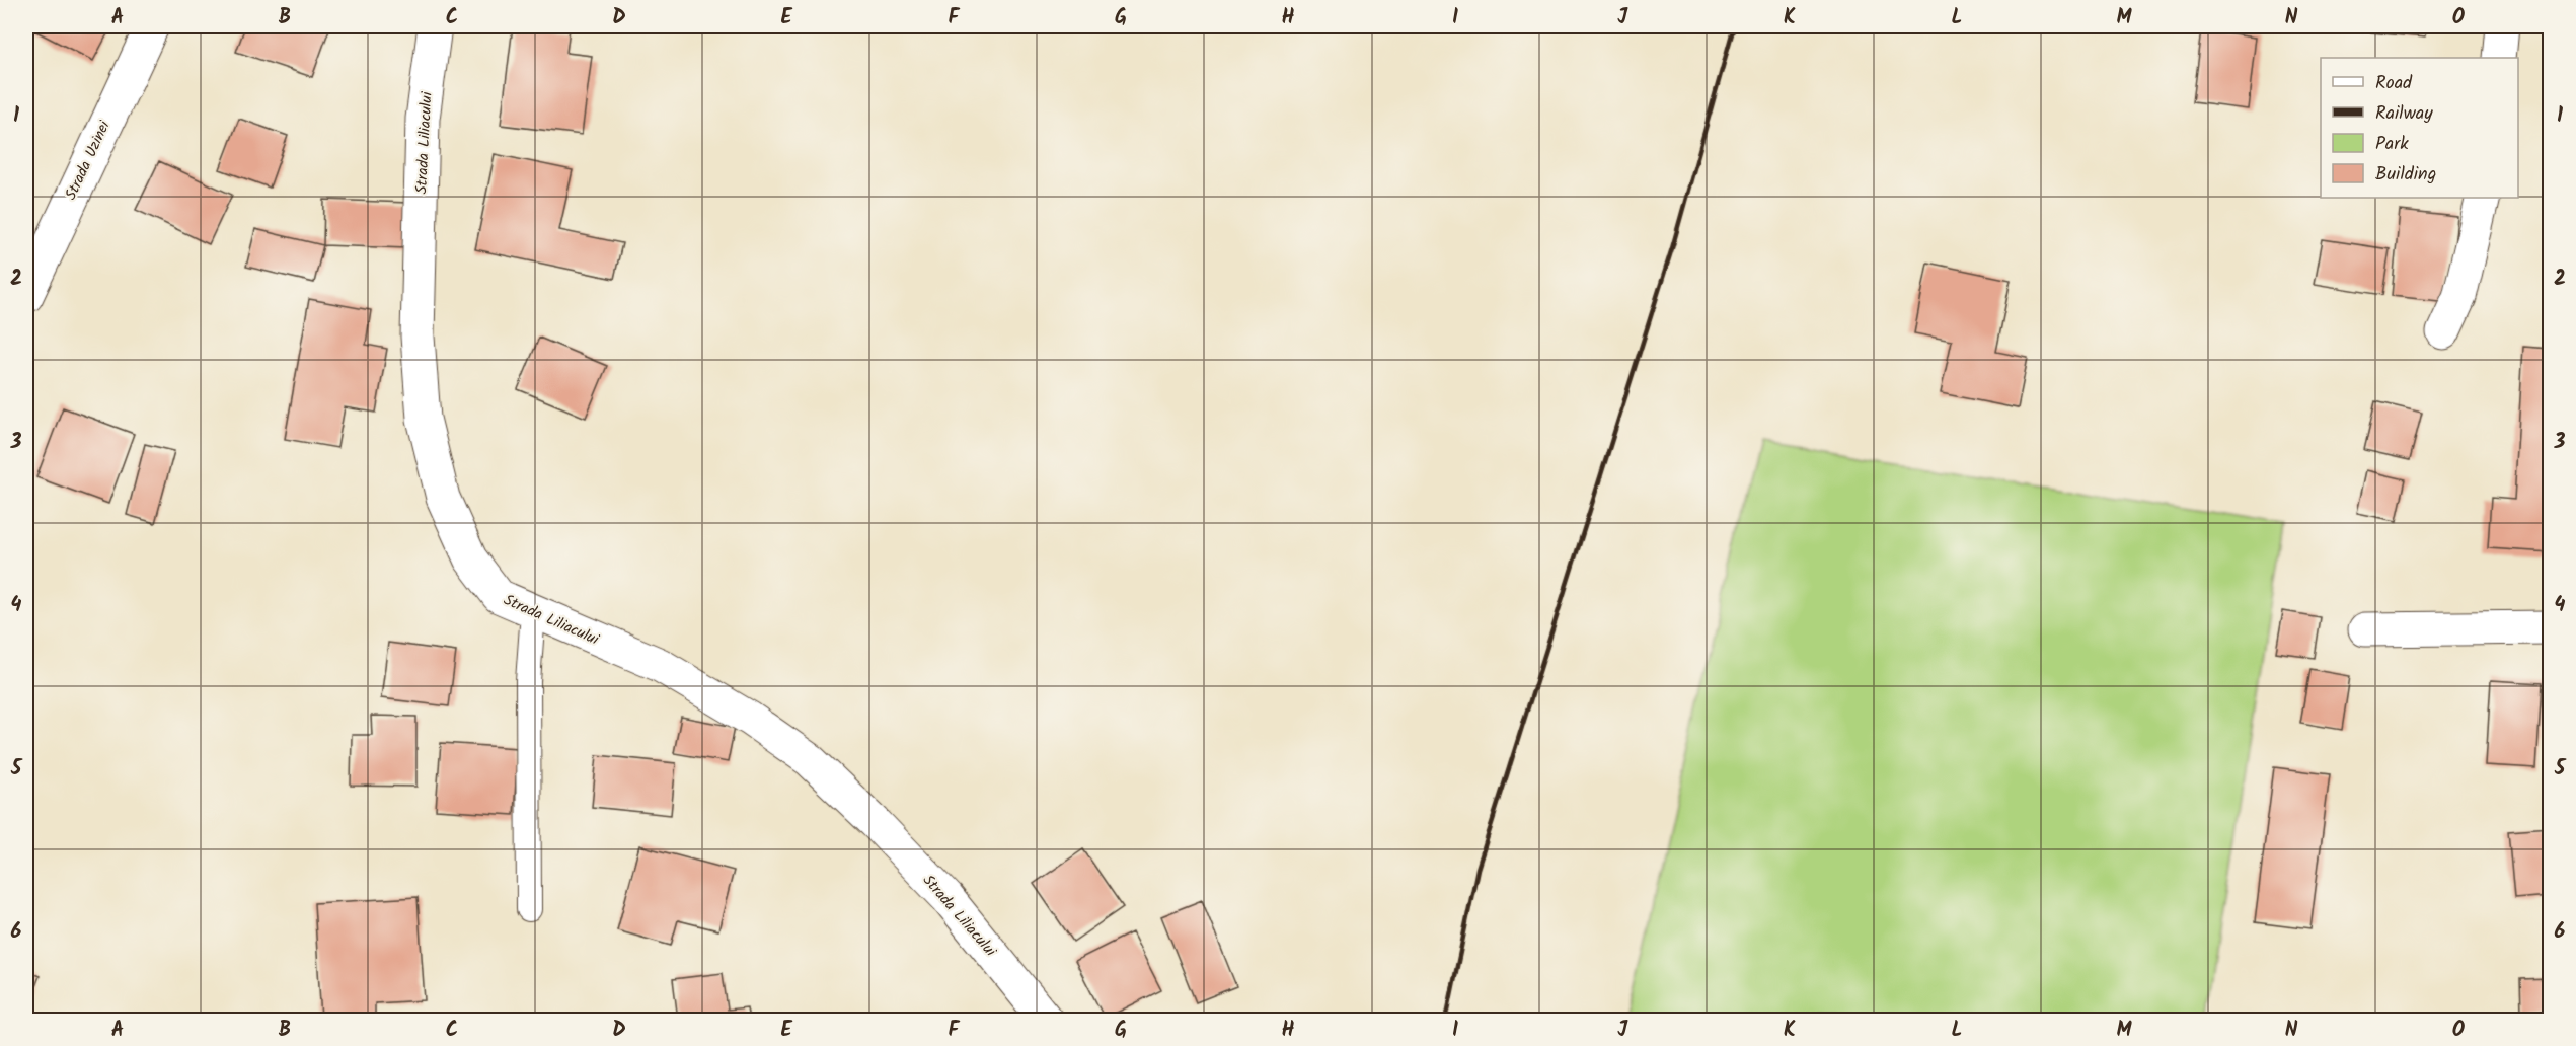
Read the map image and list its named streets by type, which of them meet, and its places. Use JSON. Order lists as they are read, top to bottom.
{
  "streets": {
    "street": ["Strada Liliacului", "Strada Uzinei"]
  },
  "legend": [
    "Road",
    "Railway",
    "Park",
    "Building"
  ],
  "grid": {
    "columns": [
      "A",
      "B",
      "C",
      "D",
      "E",
      "F",
      "G",
      "H",
      "I",
      "J",
      "K",
      "L",
      "M",
      "N",
      "O"
    ],
    "rows": [
      "1",
      "2",
      "3",
      "4",
      "5",
      "6"
    ]
  }
}
